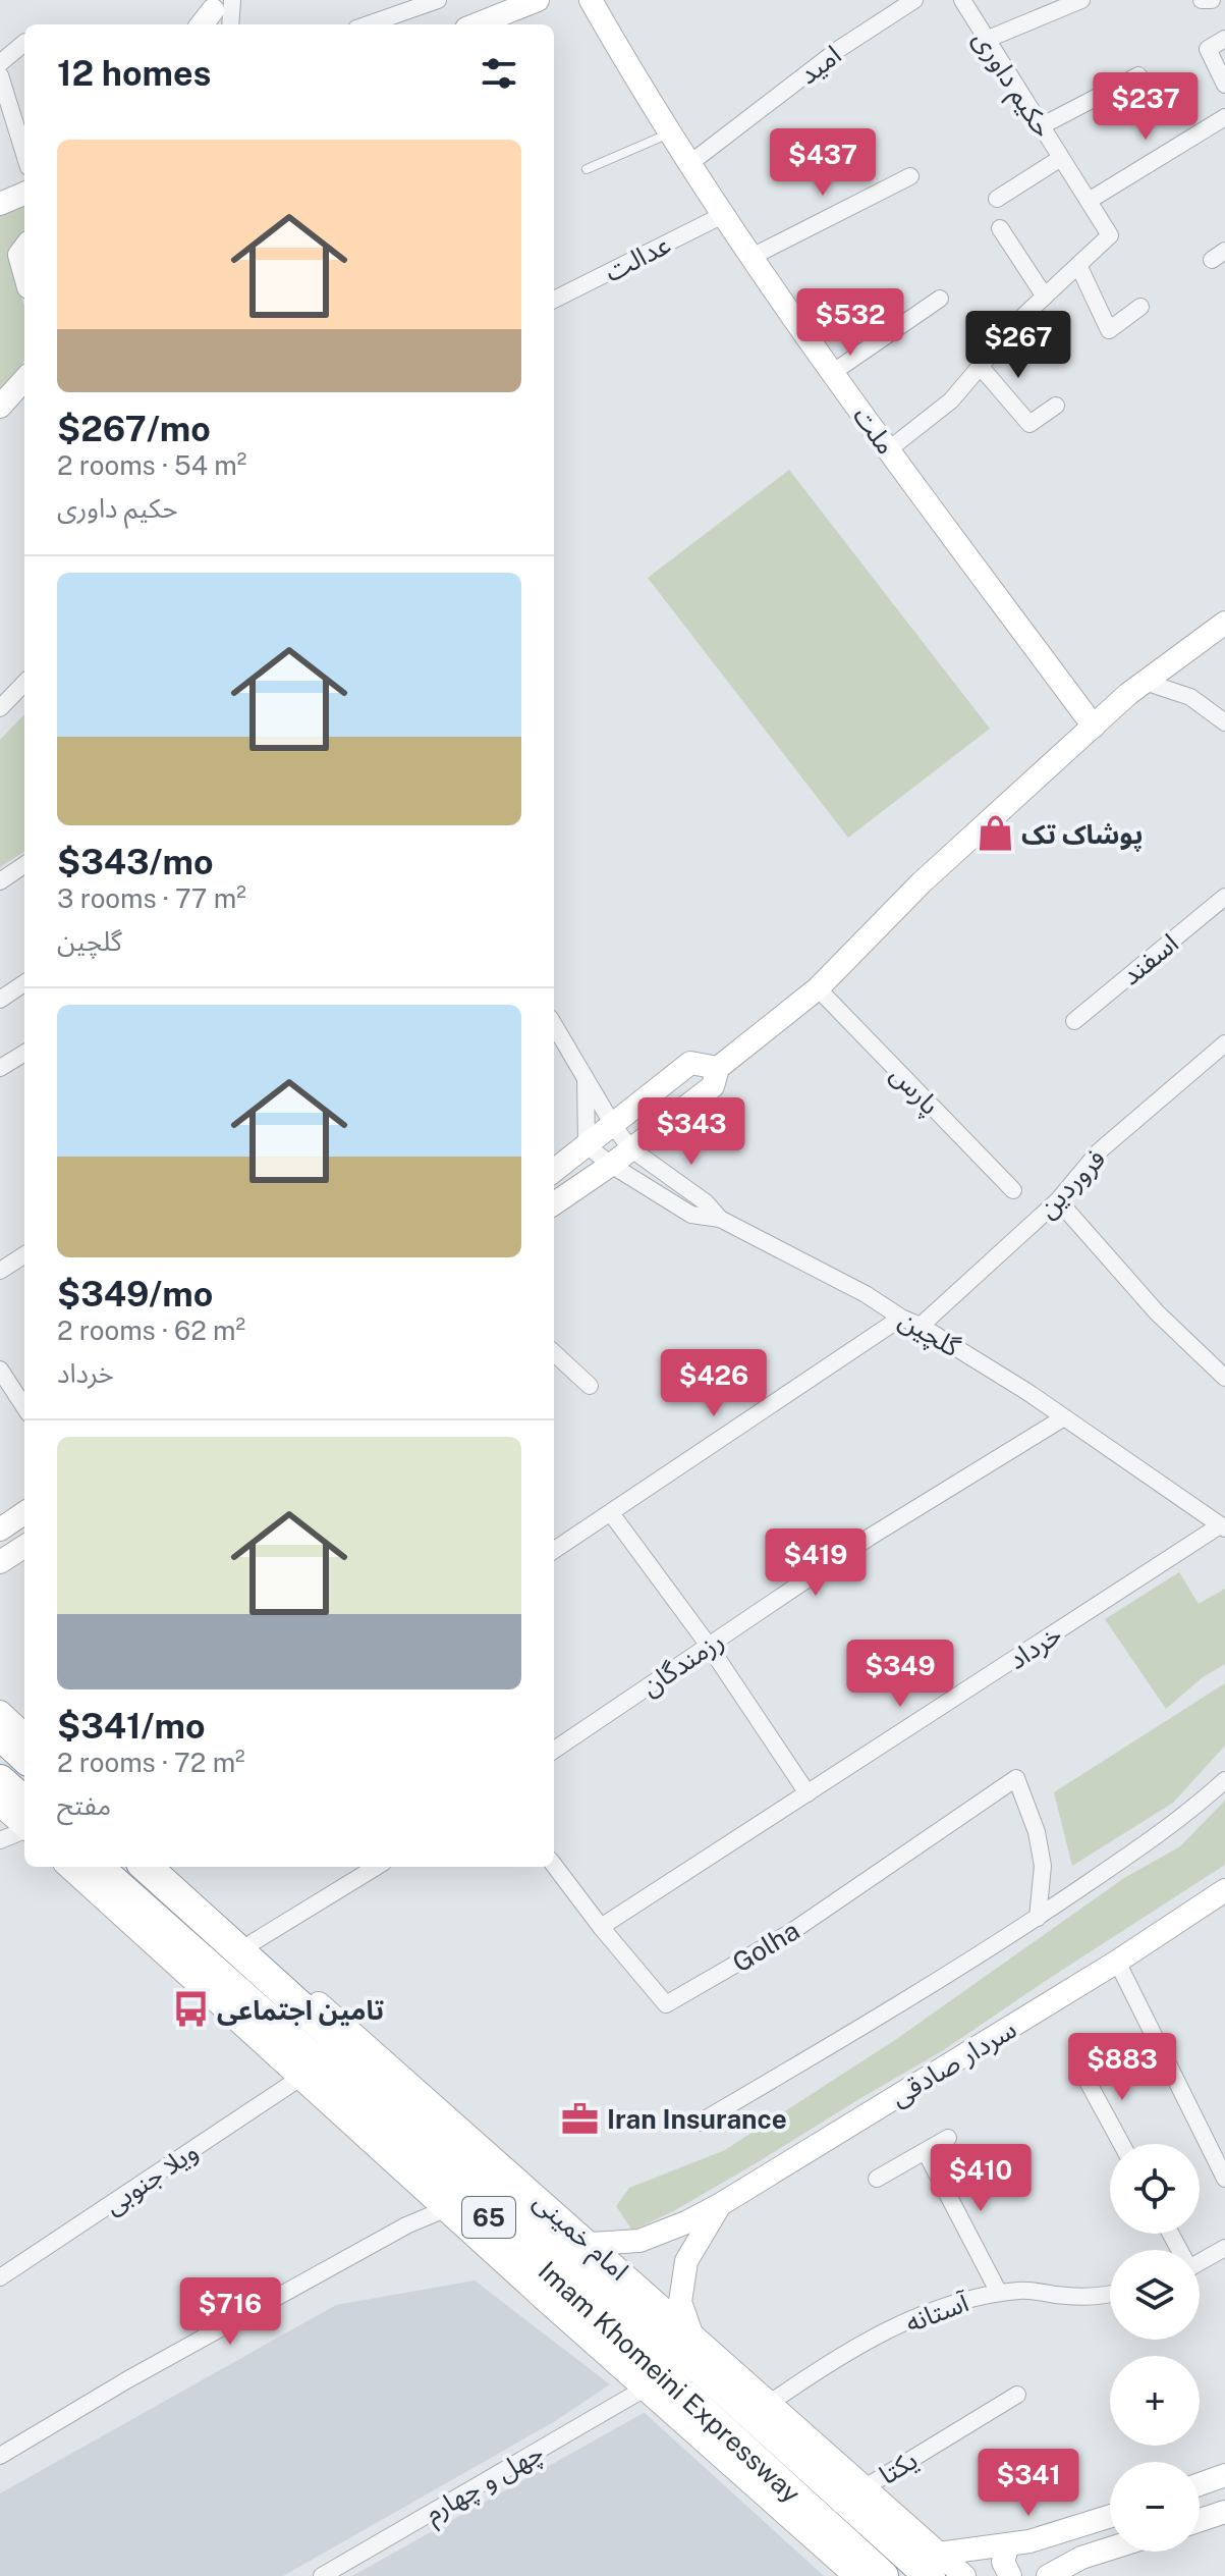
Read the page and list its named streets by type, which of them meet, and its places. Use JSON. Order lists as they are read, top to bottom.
{
  "streets": {
    "highway": ["65", "Imam Khomeini Expressway"],
    "main road": ["ملت", "سردار صادقی", "امام خمینی"],
    "street": [
      "امید",
      "حکیم داوری",
      "عدالت",
      "اسفند",
      "پارس",
      "فروردین",
      "گلچین",
      "خرداد",
      "رزمندگان",
      "Golha",
      "ویلا جنوبی",
      "آستانه",
      "یکتا",
      "چهل و چهارم"
    ]
  },
  "crossings": [
    ["امید", "ملت"],
    ["حکیم داوری", "ملت"],
    ["عدالت", "ملت"],
    ["فروردین", "گلچین"],
    ["گلچین", "خرداد"],
    ["گلچین", "رزمندگان"],
    ["خرداد", "Golha"],
    ["سردار صادقی", "امام خمینی"],
    ["امام خمینی", "آستانه"],
    ["امام خمینی", "Imam Khomeini Expressway"],
    ["امام خمینی", "یکتا"]
  ],
  "places": {
    "shop": ["پوشاک تک"],
    "bus stop": ["تامین اجتماعی"],
    "office": ["Iran Insurance"]
  },
  "page": {
    "heading": "12 homes",
    "price": [
      "$237",
      "$437",
      "$532",
      "$267",
      "$343",
      "$426",
      "$419",
      "$349",
      "$883",
      "$410",
      "$716",
      "$341"
    ],
    "list": [
      {
        "name": "$267/mo",
        "note": "2 rooms · 54 m² · حکیم داوری"
      },
      {
        "name": "$343/mo",
        "note": "3 rooms · 77 m² · گلچین"
      },
      {
        "name": "$349/mo",
        "note": "2 rooms · 62 m² · خرداد"
      },
      {
        "name": "$341/mo",
        "note": "2 rooms · 72 m² · مفتح"
      }
    ],
    "map_buttons": ["+", "−"]
  }
}
